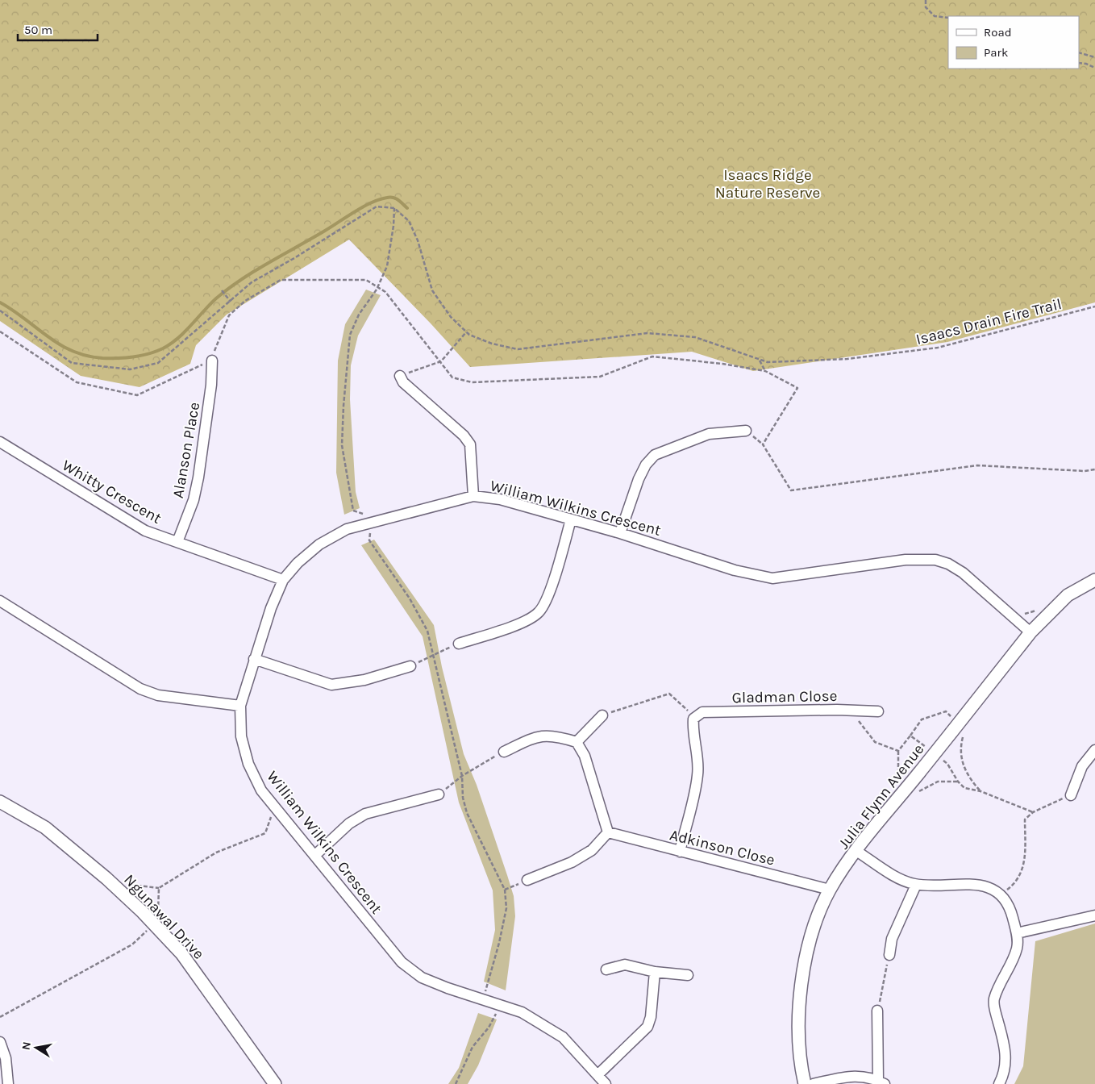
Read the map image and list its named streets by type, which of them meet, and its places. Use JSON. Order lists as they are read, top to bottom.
{
  "streets": {
    "street": [
      "Alanson Place",
      "Whitty Crescent",
      "William Wilkins Crescent",
      "Gladman Close",
      "Julia Flynn Avenue",
      "Adkinson Close",
      "Ngunawal Drive"
    ],
    "path": ["Isaacs Drain Fire Trail"]
  },
  "crossings": [
    ["Alanson Place", "Whitty Crescent"],
    ["Whitty Crescent", "William Wilkins Crescent"],
    ["William Wilkins Crescent", "Julia Flynn Avenue"],
    ["Julia Flynn Avenue", "Adkinson Close"]
  ],
  "parks": ["Isaacs Ridge Nature Reserve"],
  "legend": ["Road", "Park"],
  "scale_bar": "50 m",
  "north": "left"
}
